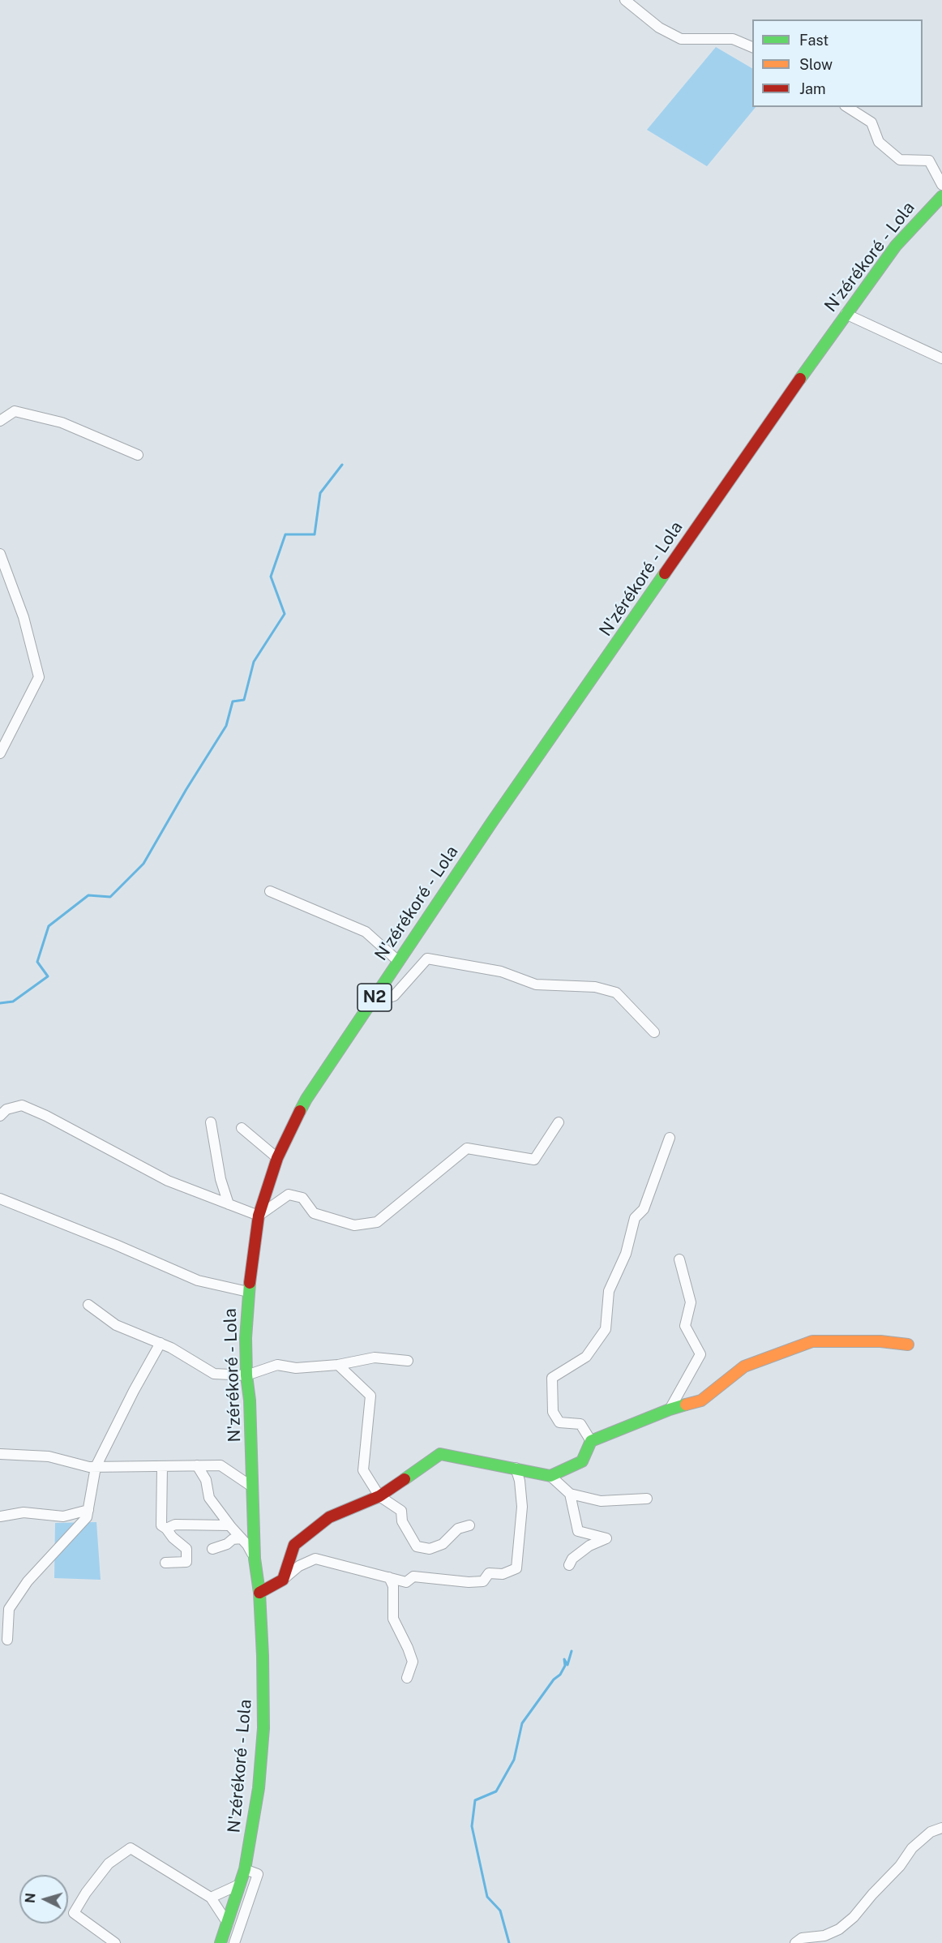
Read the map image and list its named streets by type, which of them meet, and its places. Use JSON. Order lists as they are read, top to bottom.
{
  "streets": {
    "main road": ["N'zérékoré - Lola", "N2"]
  },
  "legend": ["Fast", "Slow", "Jam"],
  "north": "left"
}
